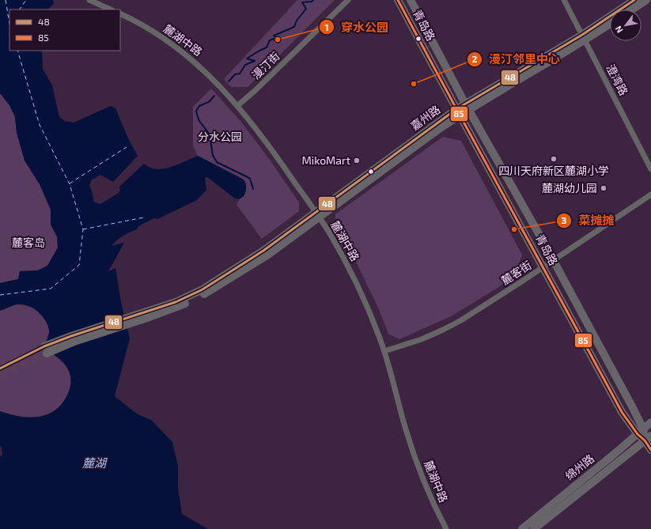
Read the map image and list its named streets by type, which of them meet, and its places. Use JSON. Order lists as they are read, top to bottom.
{
  "streets": {
    "main road": ["青岛路", "嘉州路", "绵州路"],
    "street": [
      "麓湖中路",
      "漫汀街",
      "澄湾路",
      "麓客街"
    ]
  },
  "crossings": [
    ["青岛路", "嘉州路"],
    ["青岛路", "麓客街"],
    ["青岛路", "绵州路"],
    ["麓湖中路", "漫汀街"],
    ["麓湖中路", "嘉州路"],
    ["麓湖中路", "麓客街"],
    ["澄湾路", "嘉州路"]
  ],
  "water": ["麓湖"],
  "parks": ["分水公园", "麓客岛"],
  "places": [
    "穿水公园",
    "漫汀邻里中心",
    "四川天府新区麓湖小学",
    "MikoMart",
    "麓湖幼儿园",
    "菜摊摊"
  ],
  "lines": ["transit line 48", "transit line 85"],
  "legend": ["48", "85"],
  "north": "bottom left"
}
